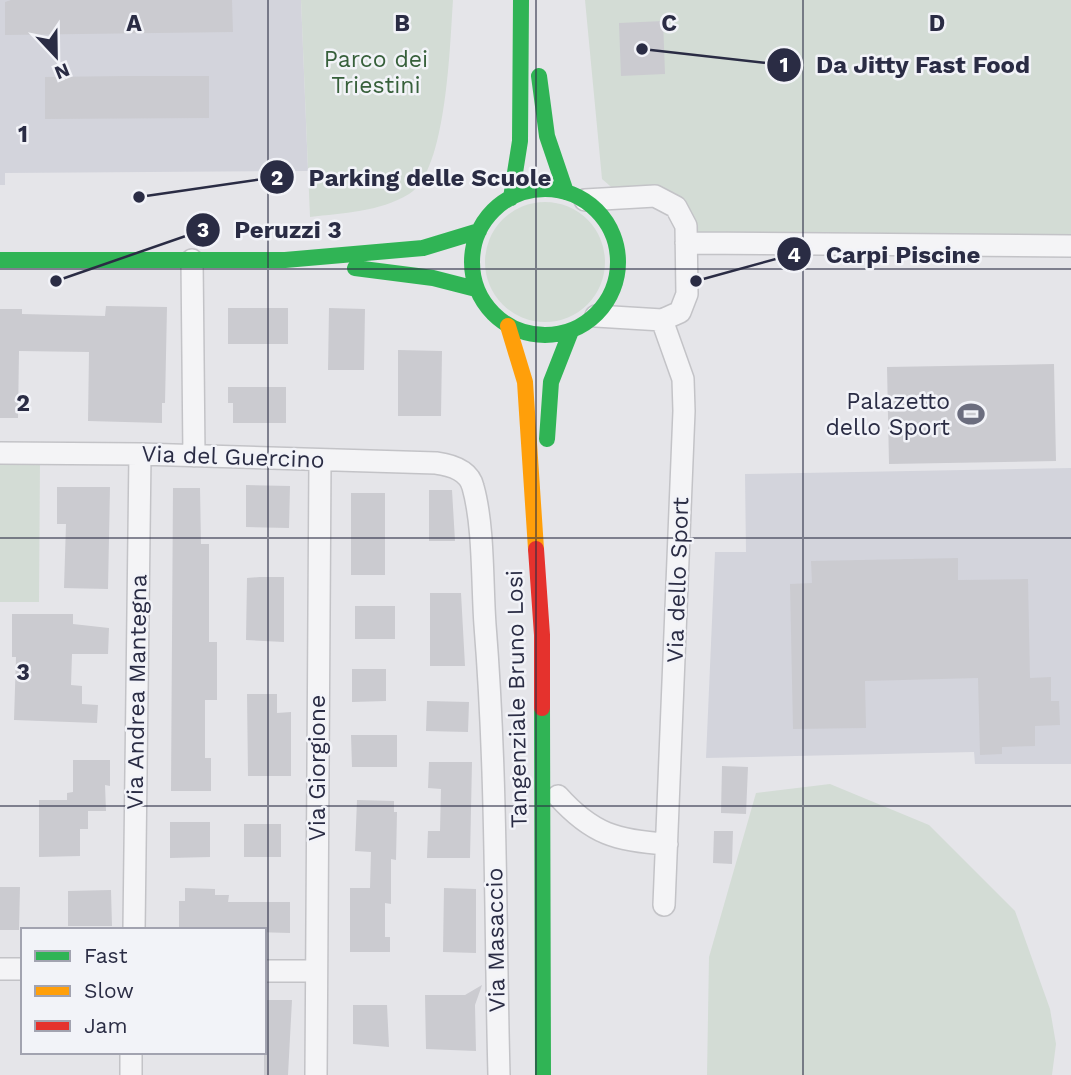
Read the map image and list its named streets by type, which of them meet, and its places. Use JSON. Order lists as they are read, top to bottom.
{
  "streets": {
    "main road": ["Tangenziale Bruno Losi"],
    "street": [
      "Via del Guercino",
      "Via dello Sport",
      "Via Andrea Mantegna",
      "Via Giorgione",
      "Via Masaccio"
    ]
  },
  "crossings": [
    ["Via del Guercino", "Via Andrea Mantegna"],
    ["Via del Guercino", "Via Giorgione"],
    ["Via del Guercino", "Via Masaccio"]
  ],
  "parks": ["Parco dei Triestini"],
  "places": {
    "other": [
      "Da Jitty Fast Food",
      "Parking delle Scuole",
      "Peruzzi 3",
      "Carpi Piscine"
    ],
    "sports": ["Palazetto dello Sport"]
  },
  "legend": ["Fast", "Slow", "Jam"],
  "north": "bottom",
  "grid": {
    "columns": [
      "A",
      "B",
      "C",
      "D"
    ],
    "rows": ["1", "2", "3"]
  }
}
